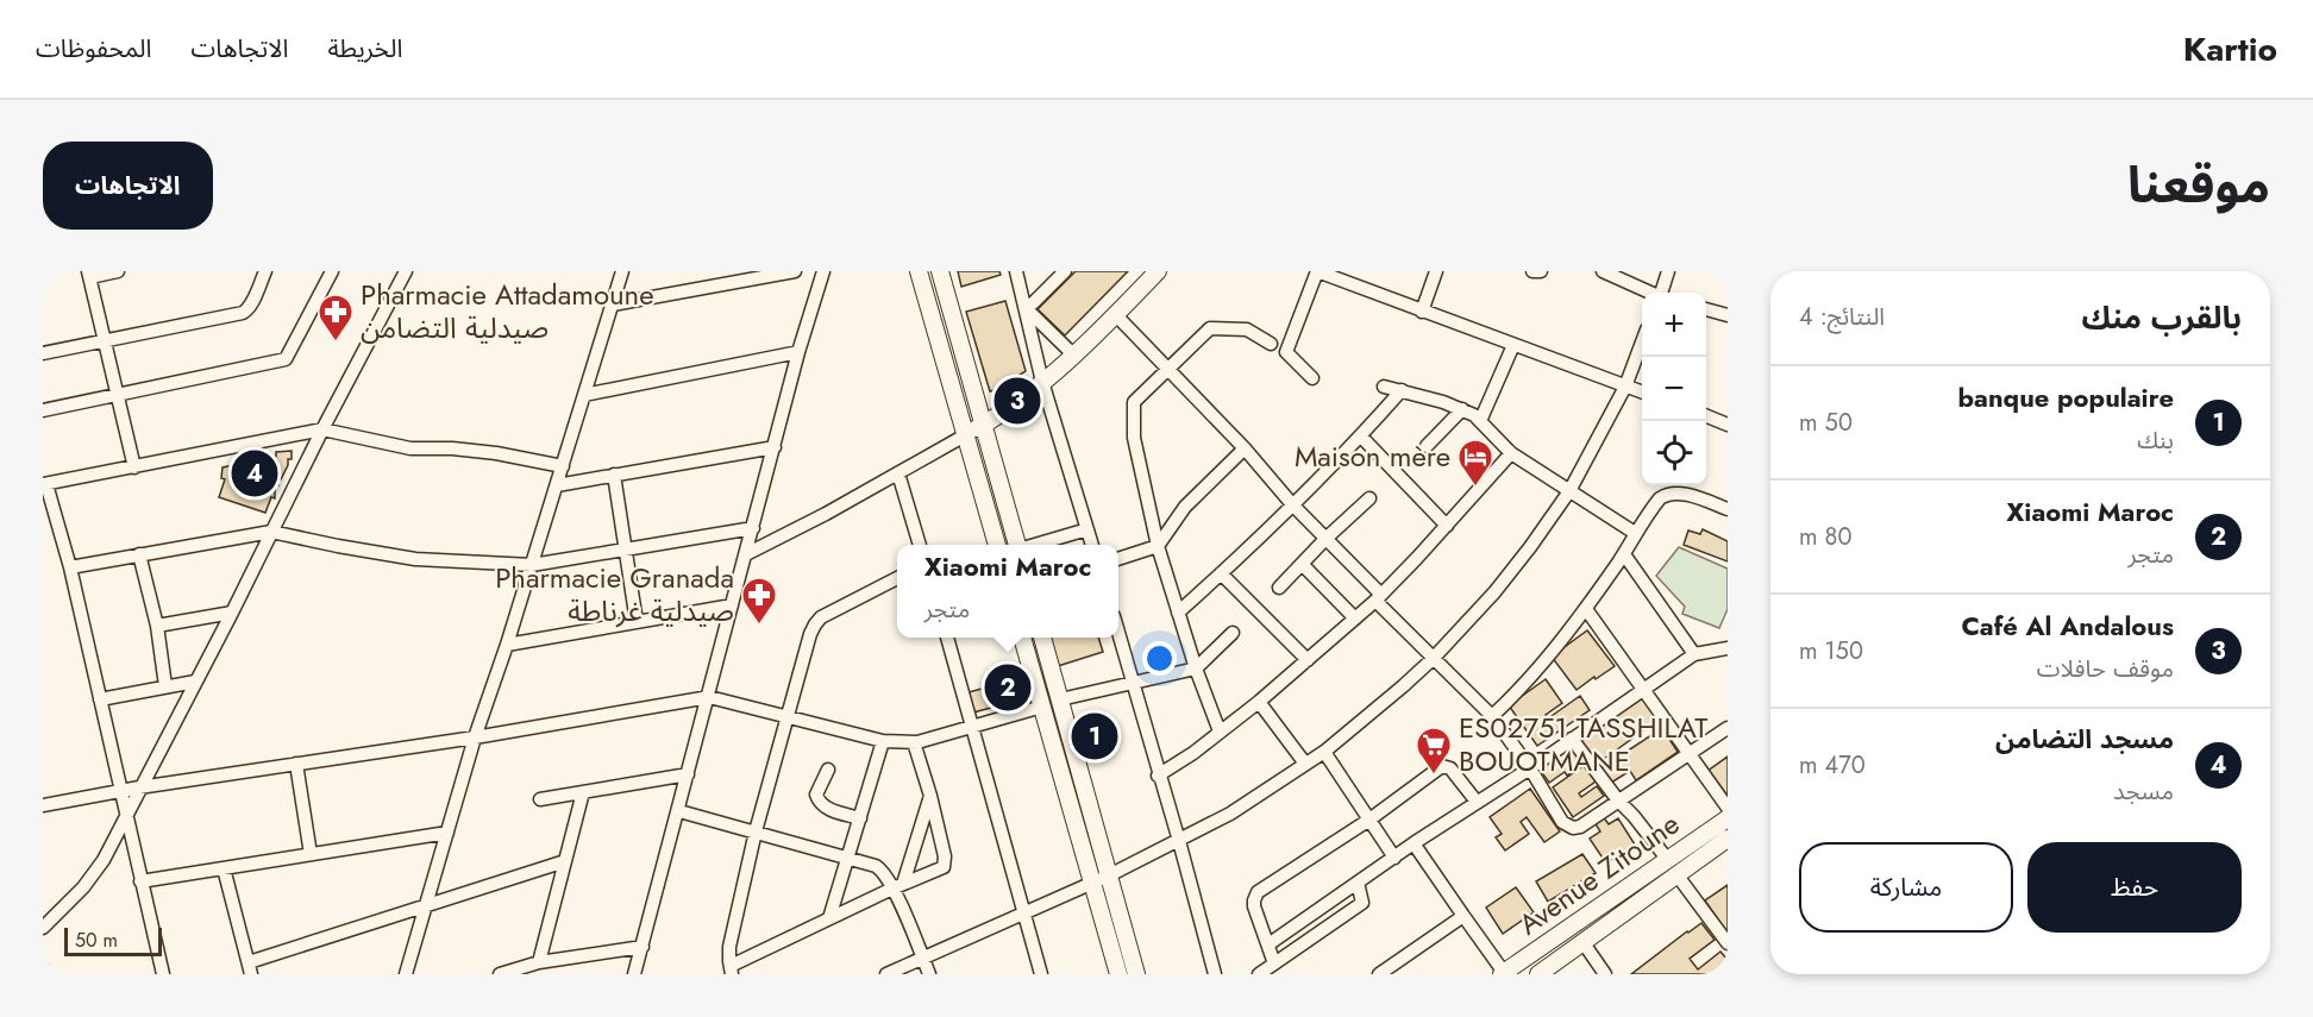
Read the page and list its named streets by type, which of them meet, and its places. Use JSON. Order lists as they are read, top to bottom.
{
  "streets": {
    "main road": ["Avenue Zitoune"]
  },
  "places": {
    "pharmacy": ["Pharmacie Attadamoune صيدلية التضامن", "Pharmacie Granada صيدلية غرناطة"],
    "hotel": ["Maison mère"],
    "supermarket": ["ES02751 TASSHILAT BOUOTMANE"]
  },
  "scale_bar": "50 m",
  "page": {
    "header": "Kartio",
    "nav": ["الخريطة", "الاتجاهات", "المحفوظات"],
    "title": "موقعنا",
    "buttons": [
      "الاتجاهات",
      ["حفظ", "مشاركة"]
    ],
    "heading": ["بالقرب منك", "النتائج: 4"],
    "map_buttons": ["+", "−"],
    "list": [
      {
        "mark": "1",
        "name": "banque populaire",
        "note": "بنك",
        "value": "50 m"
      },
      {
        "mark": "2",
        "name": "Xiaomi Maroc",
        "note": "متجر",
        "value": "80 m"
      },
      {
        "mark": "3",
        "name": "Café Al Andalous",
        "note": "موقف حافلات",
        "value": "150 m"
      },
      {
        "mark": "4",
        "name": "مسجد التضامن",
        "note": "مسجد",
        "value": "470 m"
      }
    ],
    "pins": [
      "3",
      "4",
      "2",
      "1"
    ],
    "popup": ["Xiaomi Maroc", "متجر"],
    "scale": "50 m"
  }
}
